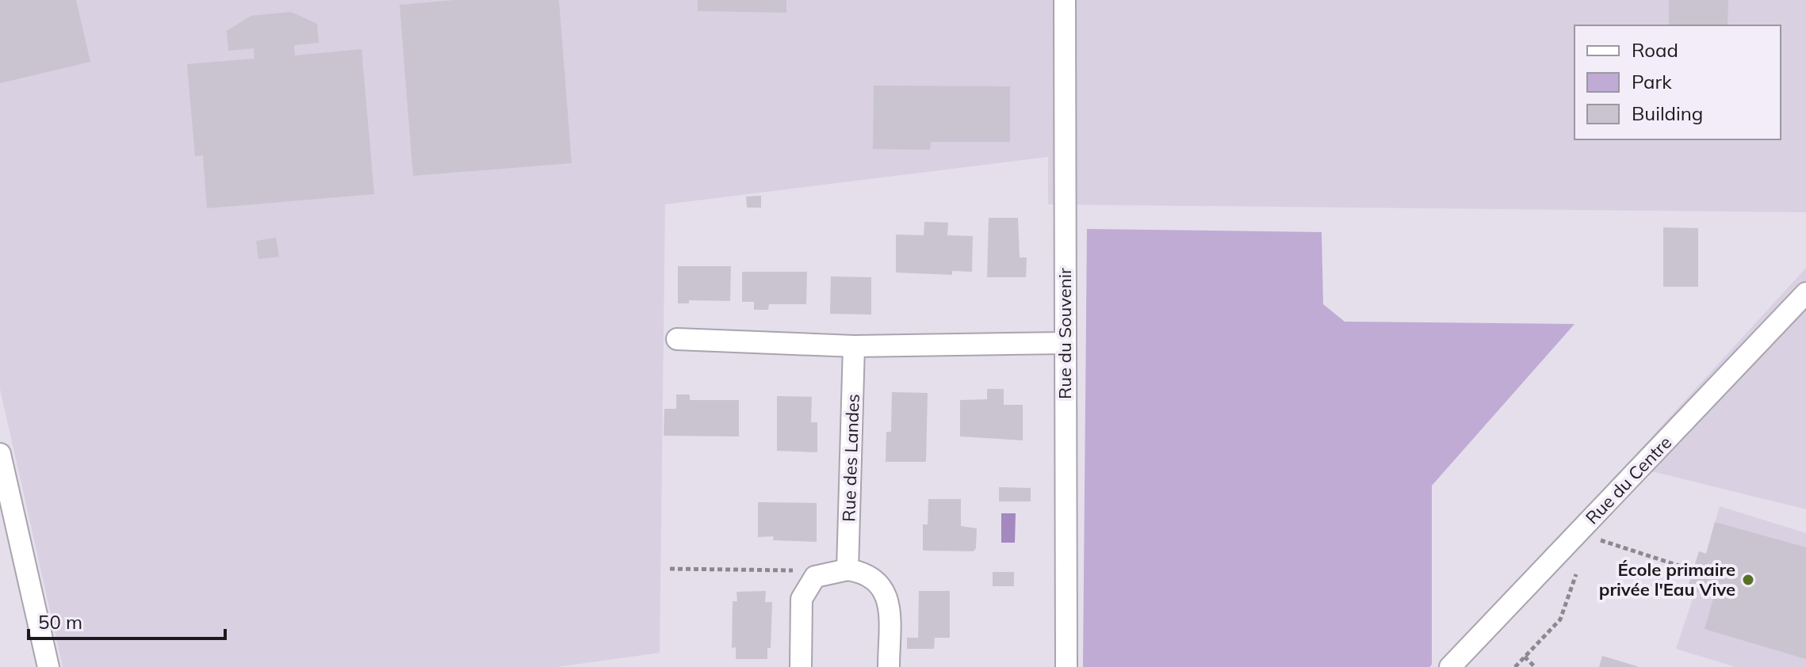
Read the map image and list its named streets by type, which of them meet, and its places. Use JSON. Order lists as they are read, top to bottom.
{
  "streets": {
    "street": ["Rue du Souvenir", "Rue des Landes", "Rue du Centre"]
  },
  "places": ["École primaire privée l'Eau Vive"],
  "legend": ["Road", "Park", "Building"],
  "scale_bar": "50 m"
}
